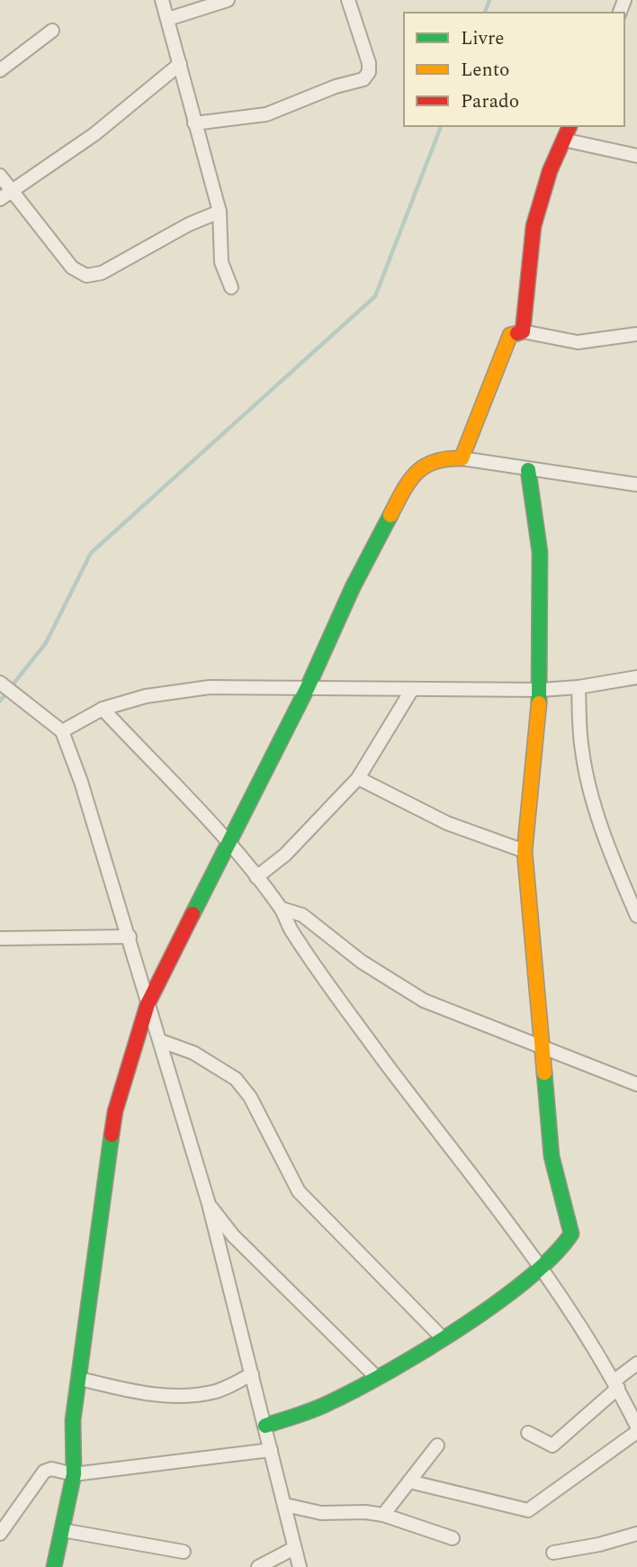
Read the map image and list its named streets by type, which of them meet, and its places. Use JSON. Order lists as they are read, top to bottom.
{
  "legend": ["Livre", "Lento", "Parado"]
}
